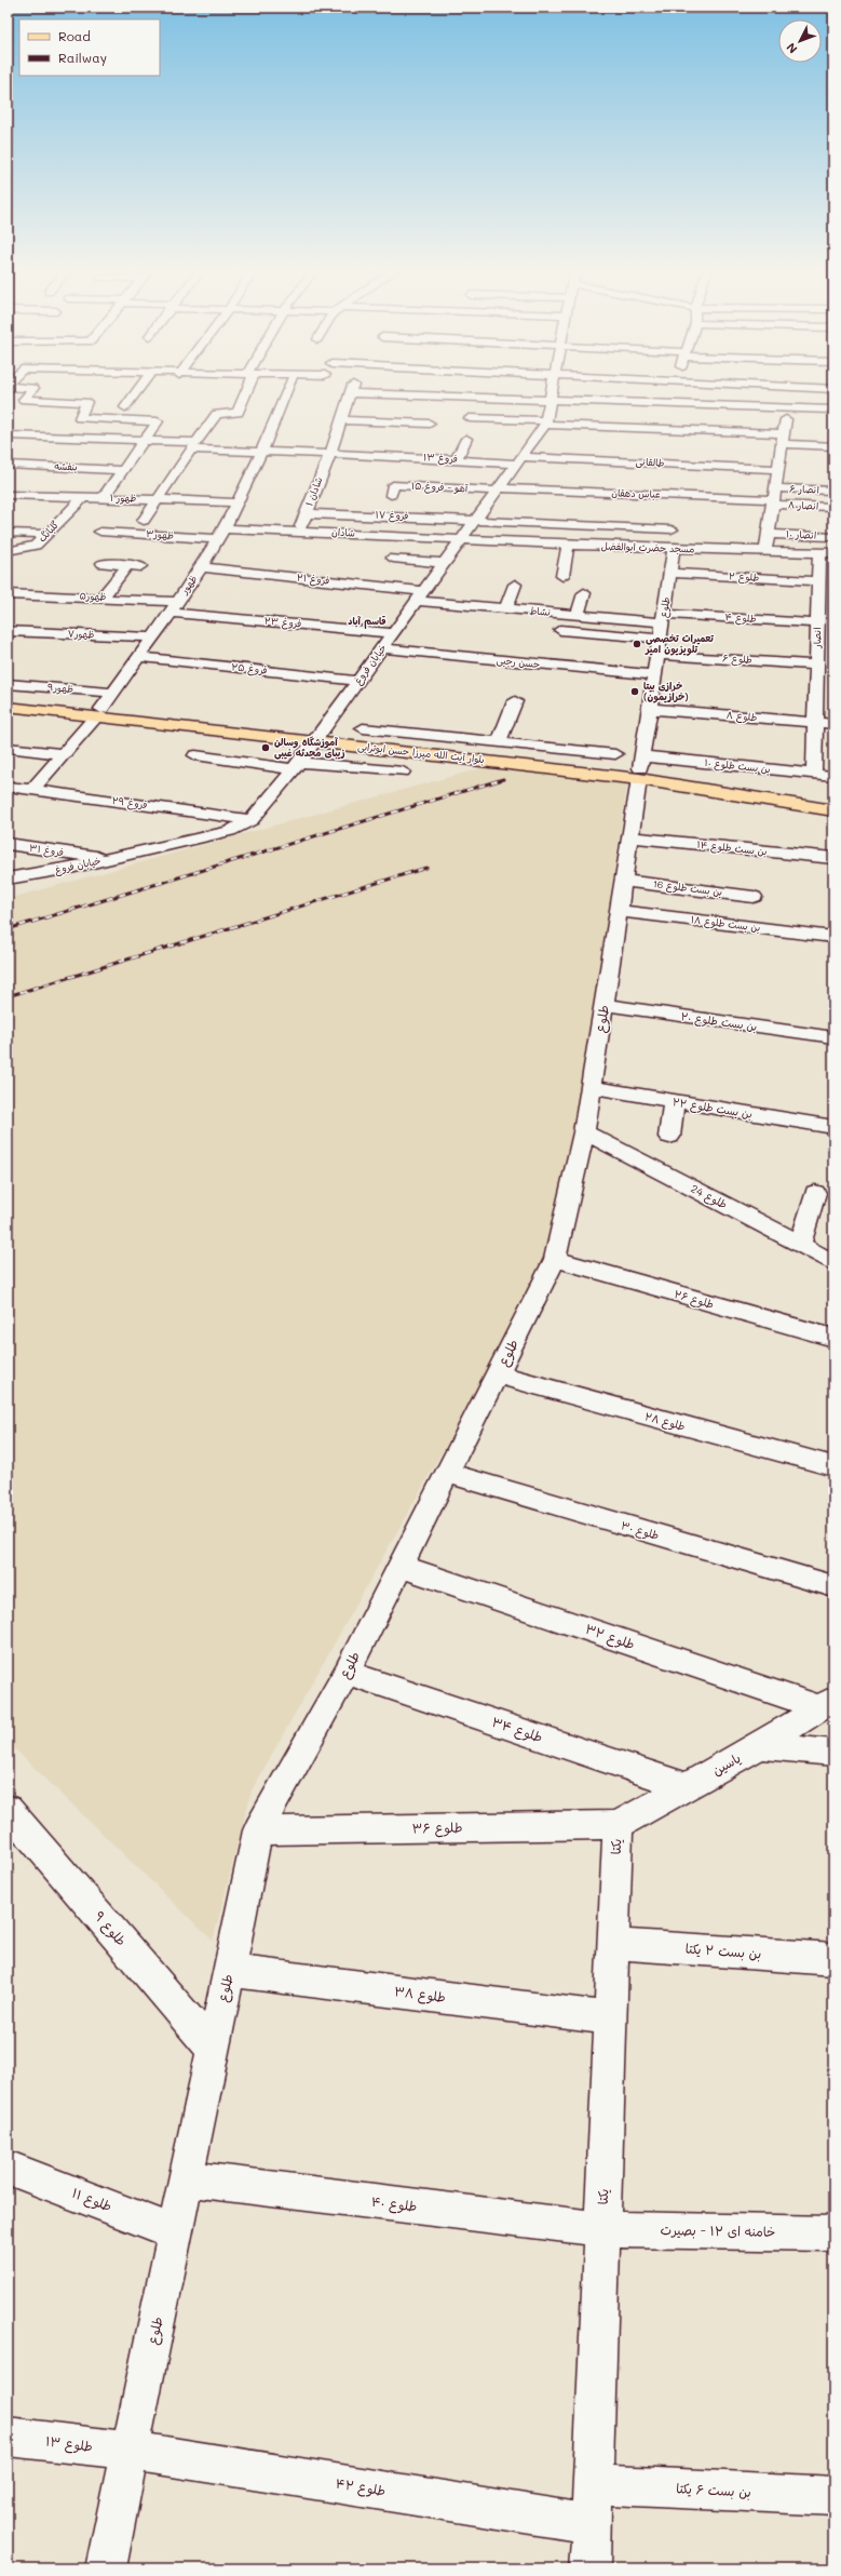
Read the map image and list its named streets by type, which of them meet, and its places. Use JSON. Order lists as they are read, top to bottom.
{
  "streets": {
    "main road": ["بلوار آیت الله میرزا حسن ابوترابی"],
    "street": [
      "فروغ ۱۳",
      "طالقانی",
      "بنفشه",
      "آهو - فروغ ۱۵",
      "انصار ۶",
      "شادان ۱",
      "عباس دهقان",
      "ظهور ۱",
      "انصار ۸",
      "فروغ ۱۷",
      "گلبانگ",
      "شادان",
      "ظهور۳",
      "انصار ۱۰",
      "مسجد حضرت ابوالفضل",
      "طلوع ۲",
      "فروغ ۲۱",
      "ظهور",
      "ظهور۵",
      "طلوع",
      "نشاط",
      "طلوع ۴",
      "فروغ ۲۳",
      "ظهور۷",
      "انصار",
      "طلوع ۶",
      "حسن رجبی",
      "خیابان فروغ",
      "فروغ ۲۵",
      "ظهور۹",
      "طلوع ۸",
      "بن بست طلوع ۱۰",
      "فروغ ۲۹",
      "بن بست طلوع ۱۴",
      "فروغ ۳۱",
      "بن بست طلوع 16",
      "بن بست طلوع ۱۸",
      "بن بست طلوع ۲۰",
      "بن بست طلوع ۲۲",
      "طلوع 24",
      "طلوع ۲۶",
      "طلوع ۲۸",
      "طلوع ۳۰",
      "طلوع ۳۲",
      "طلوع ۳۴",
      "یاسین",
      "طلوع ۳۶",
      "یکتا",
      "طلوع ۹",
      "بن بست ۲ یکتا",
      "طلوع ۳۸",
      "طلوع ۱۱",
      "طلوع ۴۰",
      "خامنه ای ۱۲ - بصیرت",
      "طلوع ۱۳",
      "طلوع ۴۲",
      "بن بست ۶ یکتا"
    ]
  },
  "crossings": [
    ["فروغ ۱۳", "طالقانی"],
    ["فروغ ۱۳", "شادان ۱"],
    ["فروغ ۱۳", "ظهور"],
    ["فروغ ۱۳", "خیابان فروغ"],
    ["طالقانی", "خیابان فروغ"],
    ["آهو - فروغ ۱۵", "عباس دهقان"],
    ["آهو - فروغ ۱۵", "خیابان فروغ"],
    ["انصار ۶", "عباس دهقان"],
    ["انصار ۶", "انصار ۸"],
    ["شادان ۱", "فروغ ۱۷"],
    ["شادان ۱", "شادان"],
    ["عباس دهقان", "انصار ۸"],
    ["عباس دهقان", "خیابان فروغ"],
    ["ظهور ۱", "گلبانگ"],
    ["ظهور ۱", "ظهور"],
    ["فروغ ۱۷", "خیابان فروغ"],
    ["شادان", "ظهور۳"],
    ["شادان", "مسجد حضرت ابوالفضل"],
    ["شادان", "ظهور"],
    ["شادان", "خیابان فروغ"],
    ["ظهور۳", "ظهور"],
    ["مسجد حضرت ابوالفضل", "طلوع"],
    ["مسجد حضرت ابوالفضل", "انصار"],
    ["مسجد حضرت ابوالفضل", "خیابان فروغ"],
    ["طلوع ۲", "طلوع"],
    ["طلوع ۲", "انصار"],
    ["فروغ ۲۱", "ظهور"],
    ["فروغ ۲۱", "نشاط"],
    ["فروغ ۲۱", "خیابان فروغ"],
    ["ظهور", "ظهور۵"],
    ["ظهور", "فروغ ۲۳"],
    ["ظهور", "ظهور۷"],
    ["ظهور", "فروغ ۲۵"],
    ["ظهور", "ظهور۹"],
    ["ظهور", "بلوار آیت الله میرزا حسن ابوترابی"],
    ["ظهور", "فروغ ۲۹"],
    ["ظهور۵", "فروغ ۲۳"],
    ["طلوع", "نشاط"],
    ["طلوع", "طلوع ۴"],
    ["طلوع", "طلوع ۶"],
    ["طلوع", "حسن رجبی"],
    ["طلوع", "طلوع ۸"],
    ["طلوع", "بلوار آیت الله میرزا حسن ابوترابی"],
    ["طلوع", "بن بست طلوع ۱۰"],
    ["طلوع", "بن بست طلوع ۱۴"],
    ["طلوع", "بن بست طلوع 16"],
    ["طلوع", "بن بست طلوع ۱۸"],
    ["طلوع", "بن بست طلوع ۲۰"],
    ["طلوع", "بن بست طلوع ۲۲"],
    ["طلوع", "طلوع 24"],
    ["طلوع", "طلوع ۲۶"],
    ["طلوع", "طلوع ۲۸"],
    ["طلوع", "طلوع ۳۰"],
    ["طلوع", "طلوع ۳۲"],
    ["طلوع", "طلوع ۳۴"],
    ["طلوع", "طلوع ۳۶"],
    ["طلوع", "طلوع ۹"],
    ["طلوع", "طلوع ۳۸"],
    ["طلوع", "طلوع ۱۱"],
    ["طلوع", "طلوع ۴۰"],
    ["طلوع", "طلوع ۱۳"],
    ["طلوع", "طلوع ۴۲"],
    ["نشاط", "طلوع ۴"],
    ["نشاط", "خیابان فروغ"],
    ["طلوع ۴", "انصار"],
    ["فروغ ۲۳", "خیابان فروغ"],
    ["انصار", "طلوع ۶"],
    ["انصار", "طلوع ۸"],
    ["انصار", "بن بست طلوع ۱۰"],
    ["حسن رجبی", "خیابان فروغ"],
    ["خیابان فروغ", "فروغ ۲۵"],
    ["خیابان فروغ", "بلوار آیت الله میرزا حسن ابوترابی"],
    ["خیابان فروغ", "فروغ ۲۹"],
    ["خیابان فروغ", "فروغ ۳۱"],
    ["بلوار آیت الله میرزا حسن ابوترابی", "بن بست طلوع ۱۰"],
    ["طلوع ۳۲", "یاسین"],
    ["طلوع ۳۴", "یاسین"],
    ["یاسین", "طلوع ۳۶"],
    ["یاسین", "یکتا"],
    ["طلوع ۳۶", "یکتا"],
    ["یکتا", "بن بست ۲ یکتا"],
    ["یکتا", "طلوع ۳۸"],
    ["یکتا", "طلوع ۴۰"],
    ["یکتا", "خامنه ای ۱۲ - بصیرت"],
    ["یکتا", "طلوع ۴۲"],
    ["یکتا", "بن بست ۶ یکتا"],
    ["طلوع ۴۰", "خامنه ای ۱۲ - بصیرت"],
    ["طلوع ۱۳", "طلوع ۴۲"]
  ],
  "districts": ["قاسم آباد"],
  "places": ["تعمیرات تخصصی تلویزیون امیر", "خرازی بیتا (خرازیمون)", "آموزشگاه وسالن زیبای محدثه غیبی"],
  "legend": ["Road", "Railway"],
  "north": "bottom left"
}
